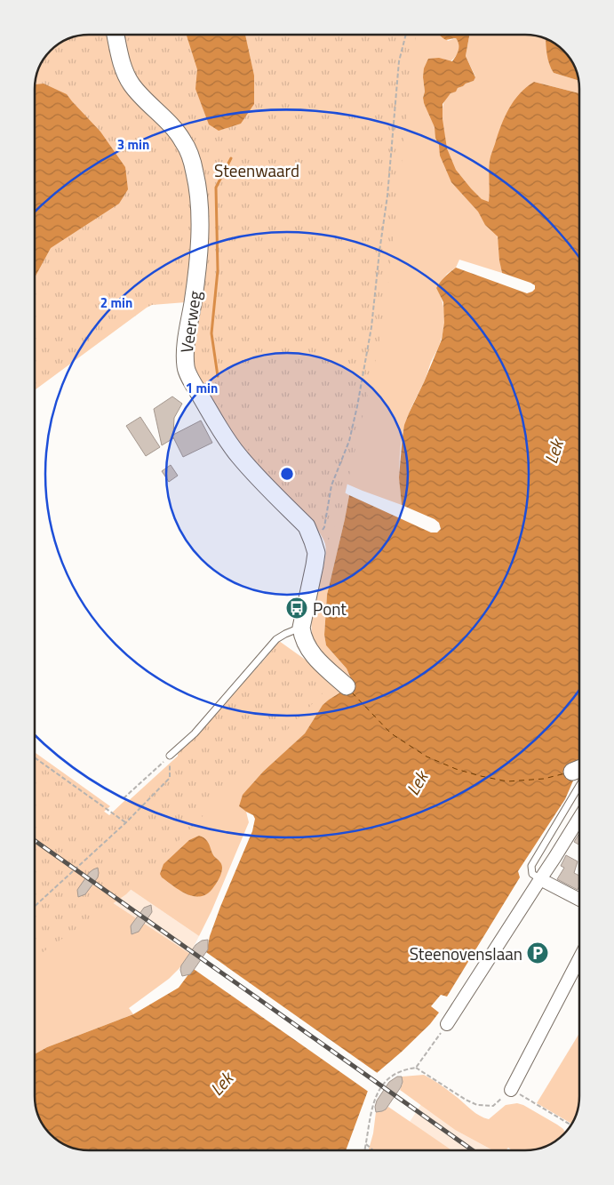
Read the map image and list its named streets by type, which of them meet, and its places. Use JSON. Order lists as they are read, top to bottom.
{
  "streets": {
    "street": ["Veerweg"]
  },
  "water": ["Lek"],
  "parks": ["Steenwaard"],
  "places": {
    "bus stop": ["Pont"],
    "parking": ["Steenovenslaan"]
  },
  "rings": ["3 min", "2 min", "1 min"]
}
